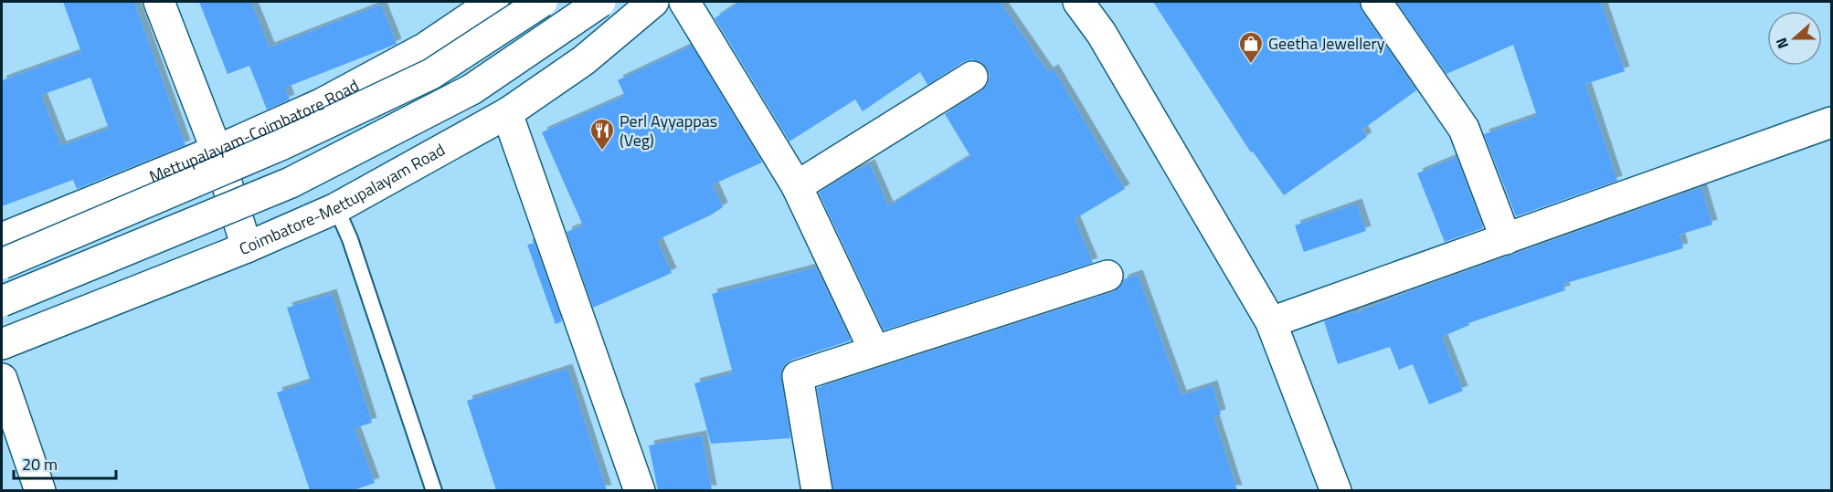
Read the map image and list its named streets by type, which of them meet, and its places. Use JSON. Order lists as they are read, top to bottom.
{
  "streets": {
    "main road": ["Mettupalayam-Coimbatore Road", "Coimbatore-Mettupalayam Road"]
  },
  "places": {
    "shop": ["Geetha Jewellery"],
    "restaurant": ["Perl Ayyappas (Veg)"]
  },
  "scale_bar": "20 m",
  "north": "left"
}
